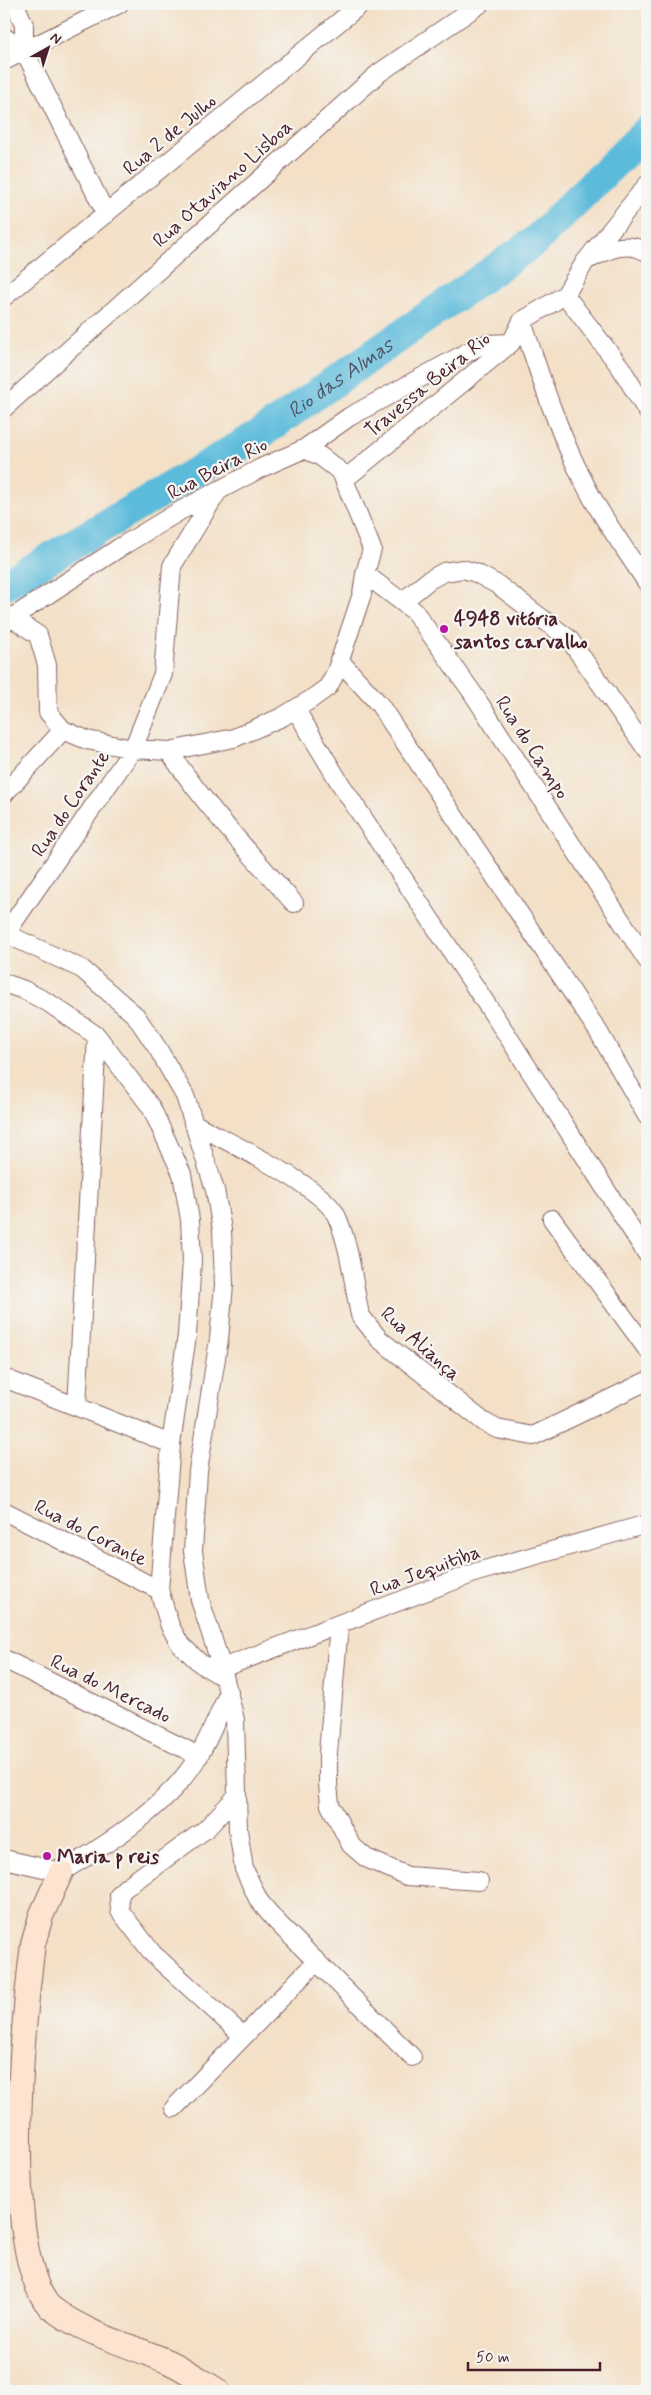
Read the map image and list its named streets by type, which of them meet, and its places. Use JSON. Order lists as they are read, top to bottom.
{
  "streets": {
    "street": [
      "Rua 2 de Julho",
      "Rua Otaviano Lisboa",
      "Travessa Beira Rio",
      "Rua Beira Rio",
      "Rua do Campo",
      "Rua do Corante",
      "Rua Aliança",
      "Rua Jequitiba",
      "Rua do Mercado"
    ]
  },
  "crossings": [
    ["Travessa Beira Rio", "Rua Beira Rio"],
    ["Travessa Beira Rio", "Rua do Corante"],
    ["Rua Beira Rio", "Rua do Corante"],
    ["Rua do Campo", "Rua do Corante"]
  ],
  "water": ["Rio das Almas"],
  "places": ["4948 vitória santos carvalho", "Maria p reis"],
  "scale_bar": "50 m",
  "north": "top right"
}
